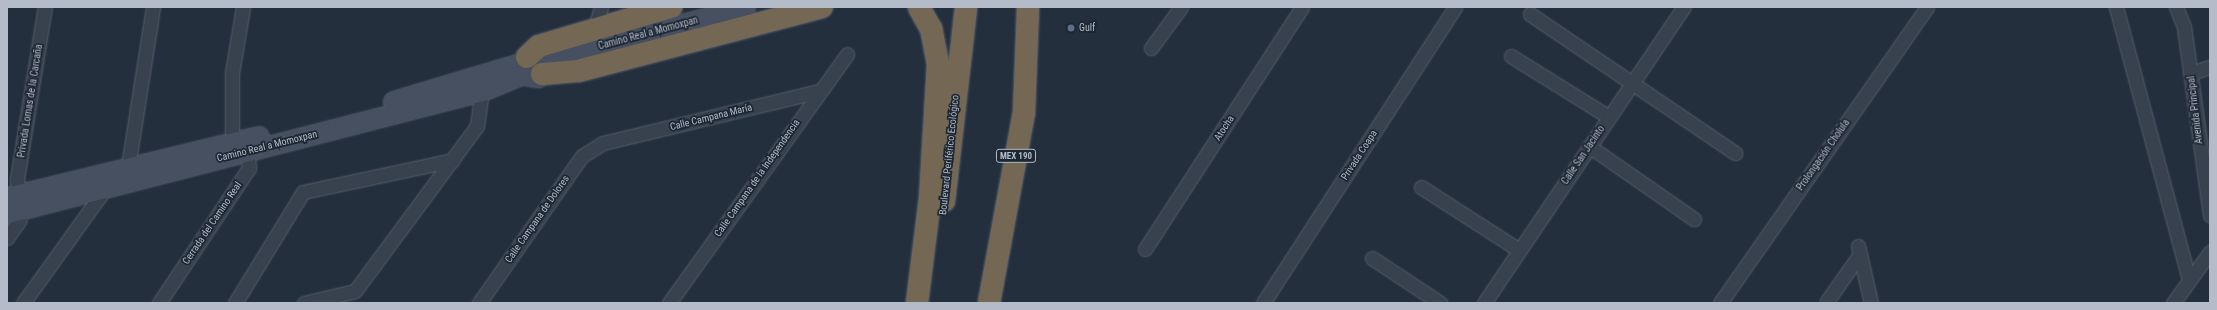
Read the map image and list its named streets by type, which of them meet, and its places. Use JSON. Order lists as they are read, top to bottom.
{
  "streets": {
    "highway": ["Boulevard Periférico Ecológico", "MEX 190"],
    "street": [
      "Camino Real a Momoxpan",
      "Privada Lomas de la Carcaña",
      "Avenida Principal",
      "Calle Campana María",
      "Atocha",
      "Privada Coapa",
      "Calle San Jacinto",
      "Prolongación Cholula",
      "Calle Campana de la Independencia",
      "Calle Campana de Dolores",
      "Cerrada del Camino Real"
    ]
  },
  "crossings": [
    ["Camino Real a Momoxpan", "Privada Lomas de la Carcaña"],
    ["Camino Real a Momoxpan", "Cerrada del Camino Real"],
    ["Calle Campana María", "Calle Campana de la Independencia"],
    ["Calle Campana María", "Calle Campana de Dolores"]
  ],
  "places": ["Gulf"]
}
